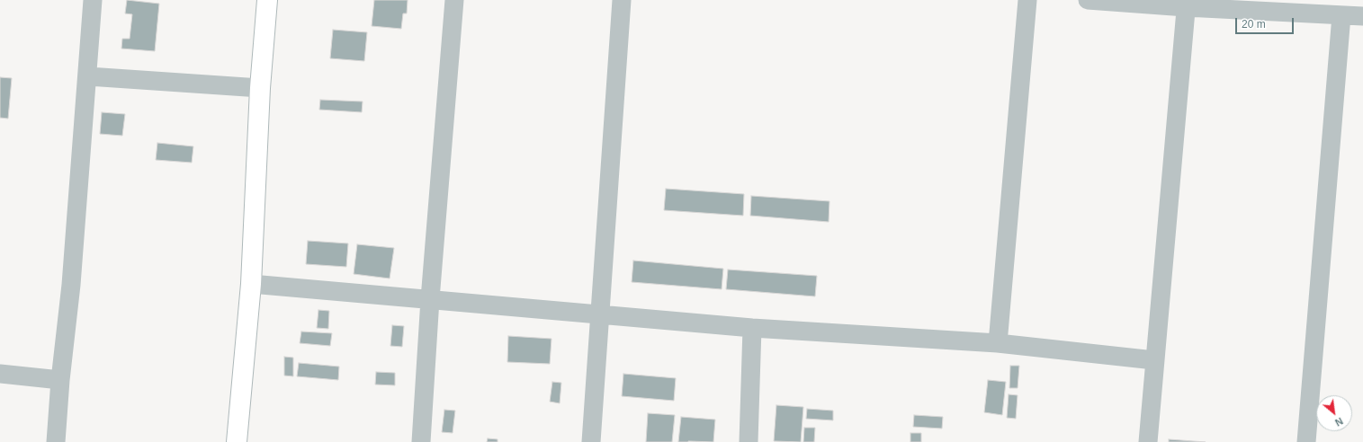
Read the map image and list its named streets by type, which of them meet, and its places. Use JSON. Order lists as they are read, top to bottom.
{
  "scale_bar": "20 m",
  "north": "bottom right"
}
